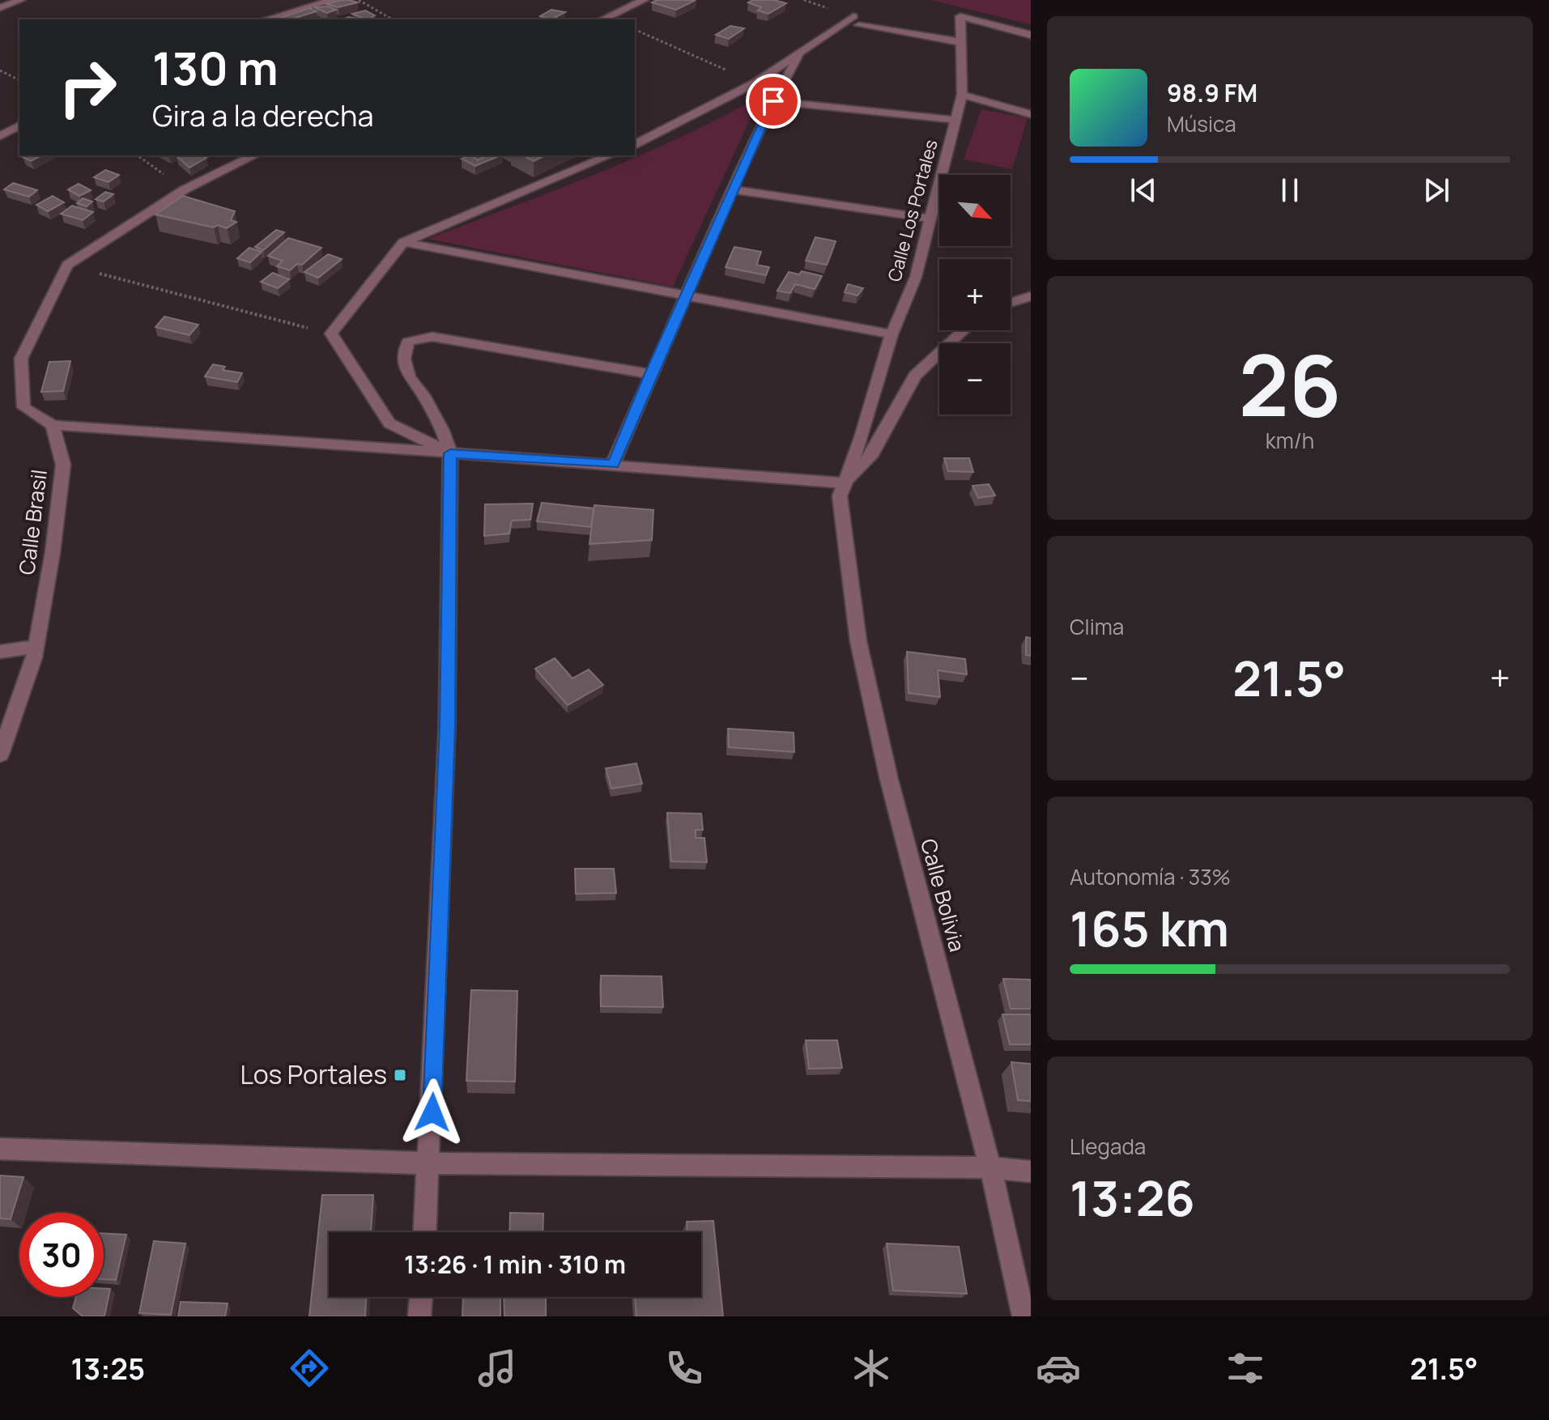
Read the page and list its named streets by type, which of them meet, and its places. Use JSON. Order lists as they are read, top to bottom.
{
  "streets": {
    "street": ["Calle Los Portales", "Calle Brasil", "Calle Bolivia"]
  },
  "crossings": [
    ["Calle Los Portales", "Calle Bolivia"]
  ],
  "places": {
    "transit": ["Los Portales"]
  },
  "north": "bottom right",
  "page": {
    "turn": ["130 m", "Gira a la derecha"],
    "song": ["98.9 FM", "Música"],
    "map_buttons": ["+", "−"],
    "tile": [
      ["26", "km/h"],
      "Clima",
      ["Autonomía · 33%", "165 km"],
      ["Llegada", "13:26"]
    ],
    "heat": ["−", "21.5°", "+"],
    "limit": "30",
    "trip": "13:26 · 1 min · 310 m",
    "tabs": ["13:25", "21.5°"]
  }
}
